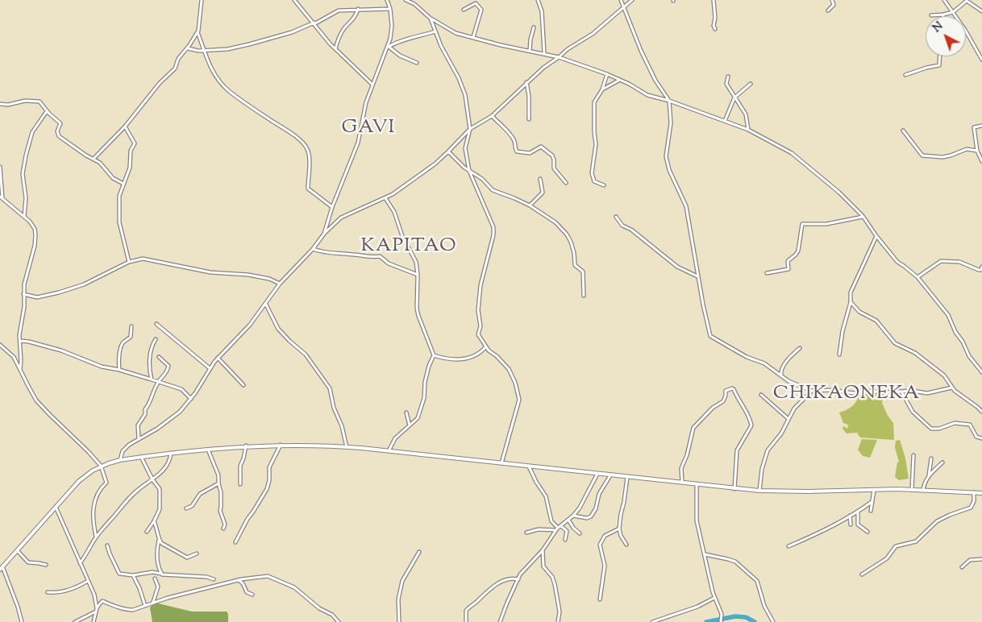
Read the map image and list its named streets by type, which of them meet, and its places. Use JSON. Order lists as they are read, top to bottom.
{
  "districts": ["GAVI", "KAPITAO", "CHIKAONEKA"],
  "north": "top left"
}
